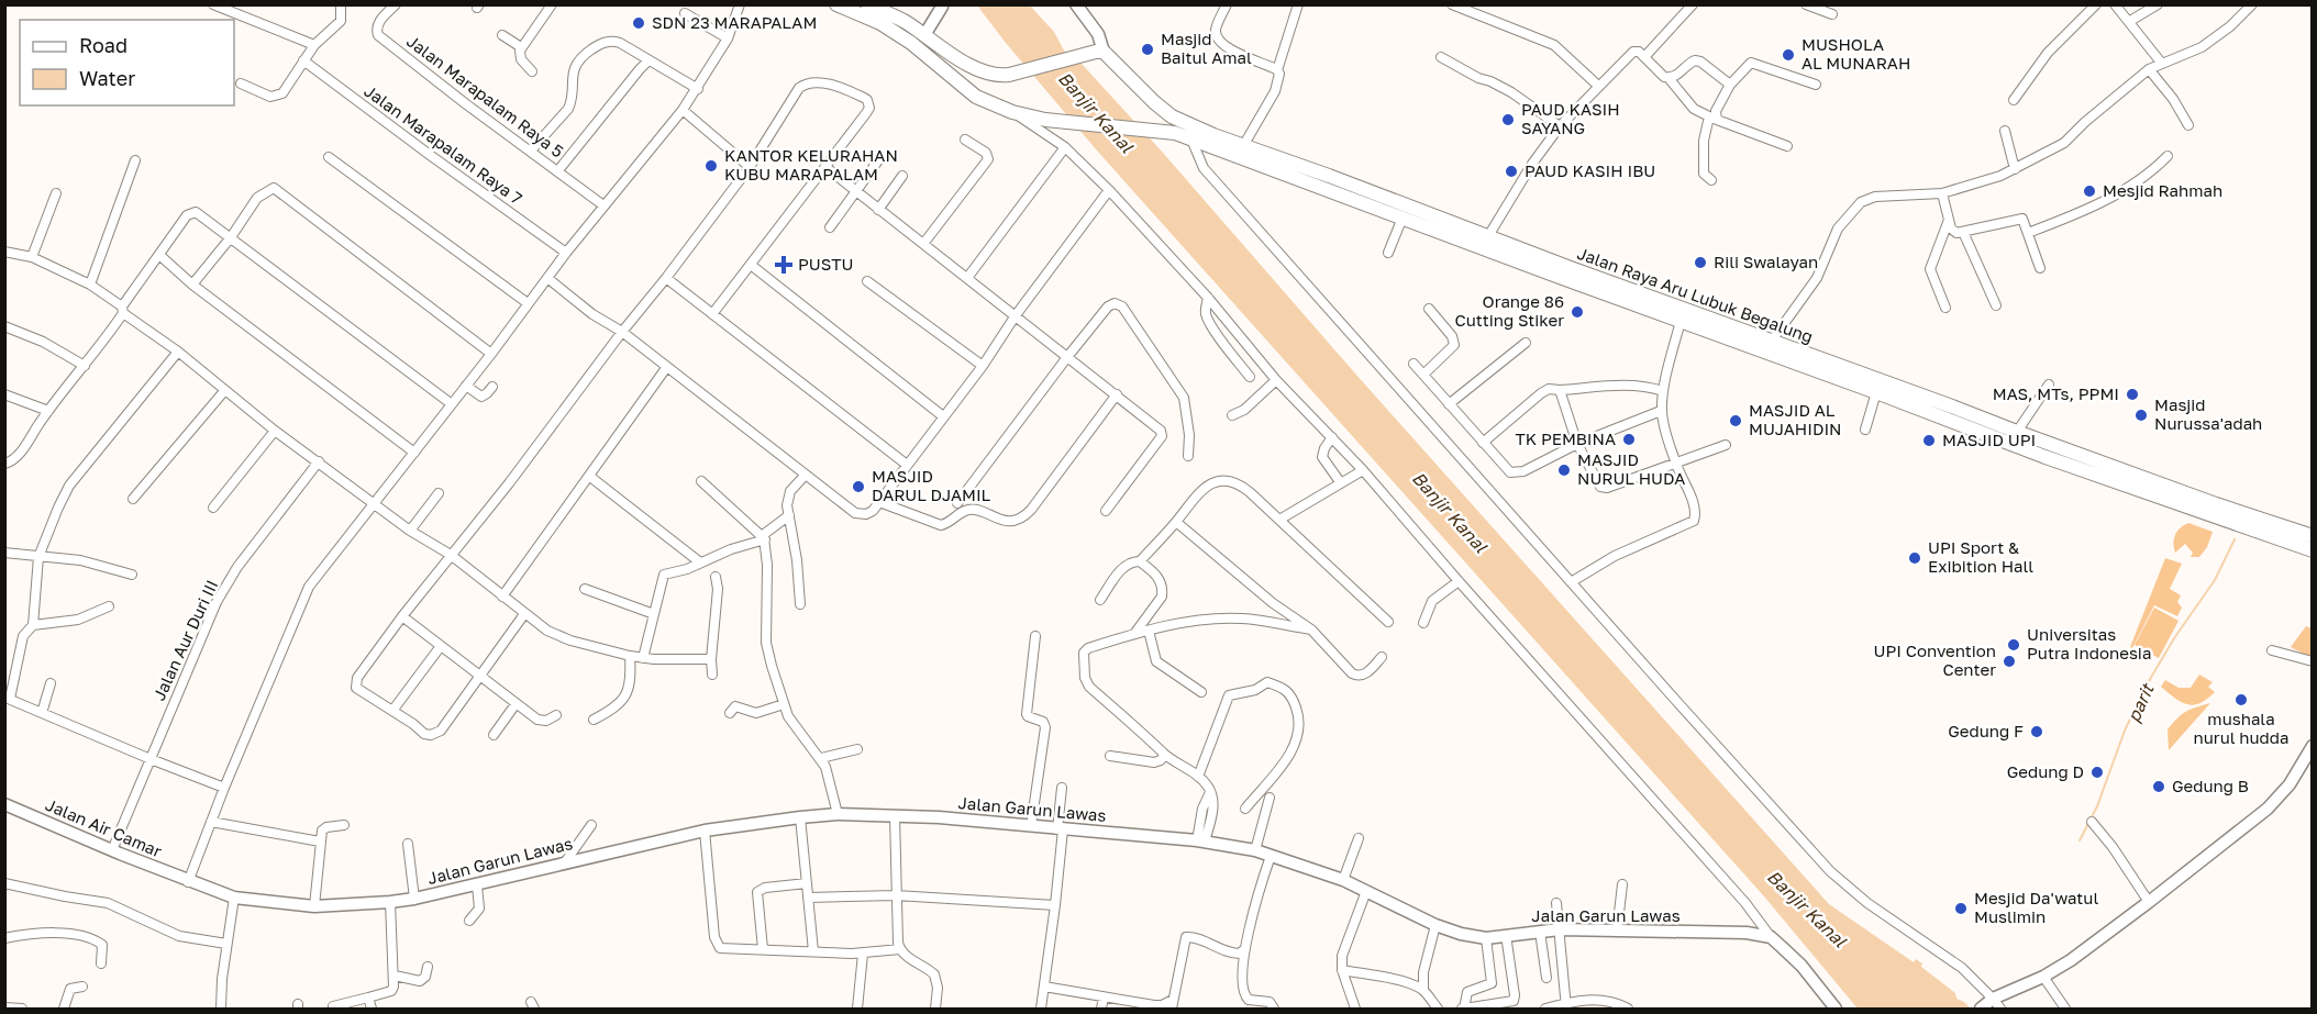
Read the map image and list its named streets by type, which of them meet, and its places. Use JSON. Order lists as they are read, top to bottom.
{
  "streets": {
    "main road": ["Jalan Raya Aru Lubuk Begalung", "Jalan Garun Lawas", "Jalan Air Camar"],
    "street": ["Jalan Marapalam Raya 5", "Jalan Marapalam Raya 7", "Jalan Aur Duri III"]
  },
  "crossings": [
    ["Jalan Aur Duri III", "Jalan Air Camar"],
    ["Jalan Garun Lawas", "Jalan Air Camar"]
  ],
  "water": ["Banjir Kanal", "parit"],
  "places": {
    "other": [
      "SDN 23 MARAPALAM",
      "Masjid Baitul Amal",
      "MUSHOLA AL MUNARAH",
      "PAUD KASIH SAYANG",
      "KANTOR KELURAHAN KUBU MARAPALAM",
      "PAUD KASIH IBU",
      "Mesjid Rahmah",
      "Rili Swalayan",
      "Orange 86 Cutting Stiker",
      "MAS, MTs, PPMI",
      "Masjid Nurussa'adah",
      "MASJID AL MUJAHIDIN",
      "TK PEMBINA",
      "MASJID UPI",
      "MASJID NURUL HUDA",
      "MASJID DARUL DJAMIL",
      "UPI Sport & Exibition Hall",
      "Universitas Putra Indonesia",
      "UPI Convention Center",
      "mushala nurul hudda",
      "Gedung F",
      "Gedung D",
      "Gedung B",
      "Mesjid Da'watul Muslimin"
    ],
    "health": ["PUSTU"]
  },
  "legend": ["Road", "Water"]
}
